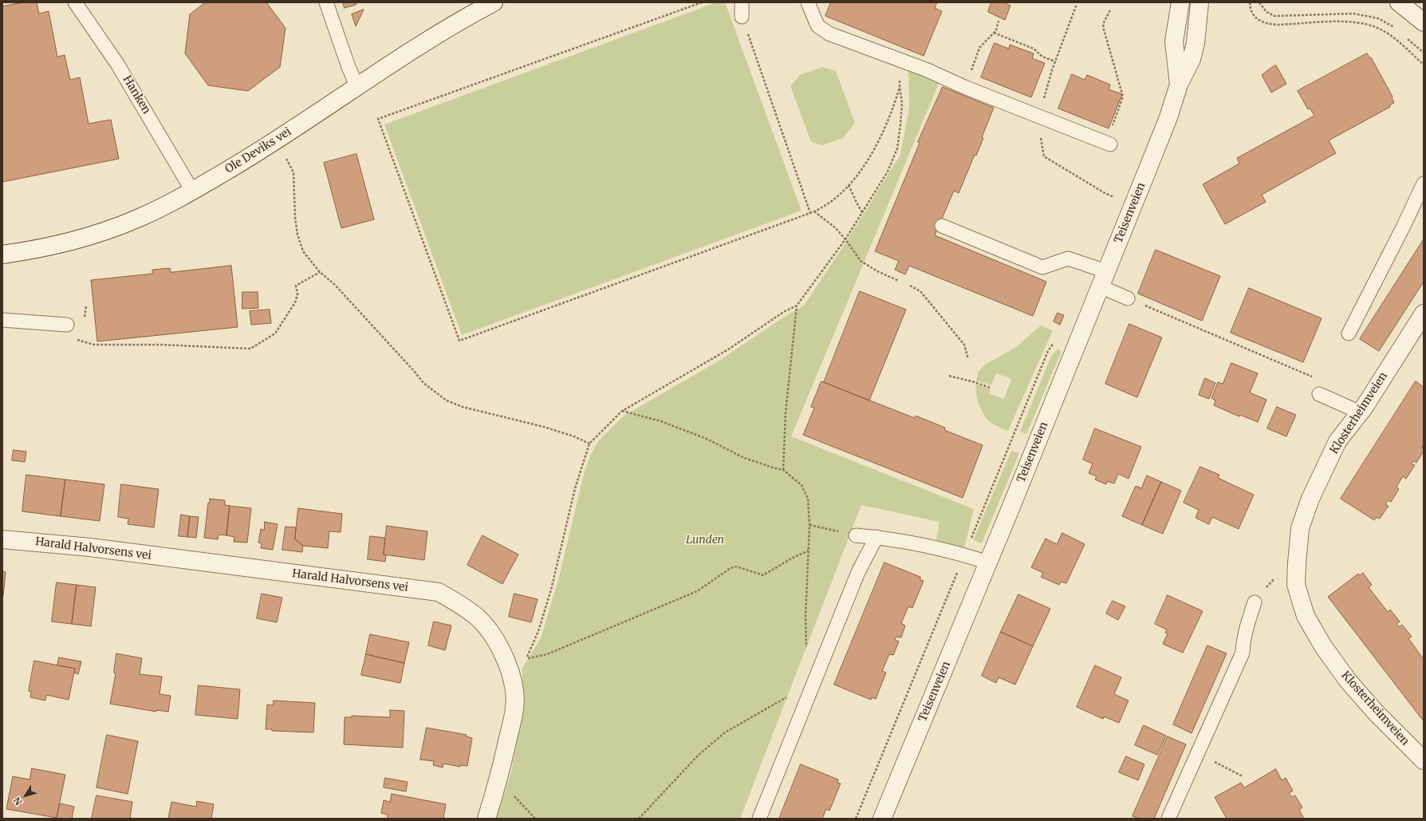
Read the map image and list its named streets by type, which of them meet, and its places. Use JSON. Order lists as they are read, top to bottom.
{
  "streets": {
    "street": [
      "Ole Deviks vei",
      "Teisenveien",
      "Klosterheimveien",
      "Harald Halvorsens vei"
    ],
    "lane": ["Hanken"]
  },
  "crossings": [
    ["Hanken", "Ole Deviks vei"]
  ],
  "parks": ["Lunden"],
  "north": "bottom left"
}
